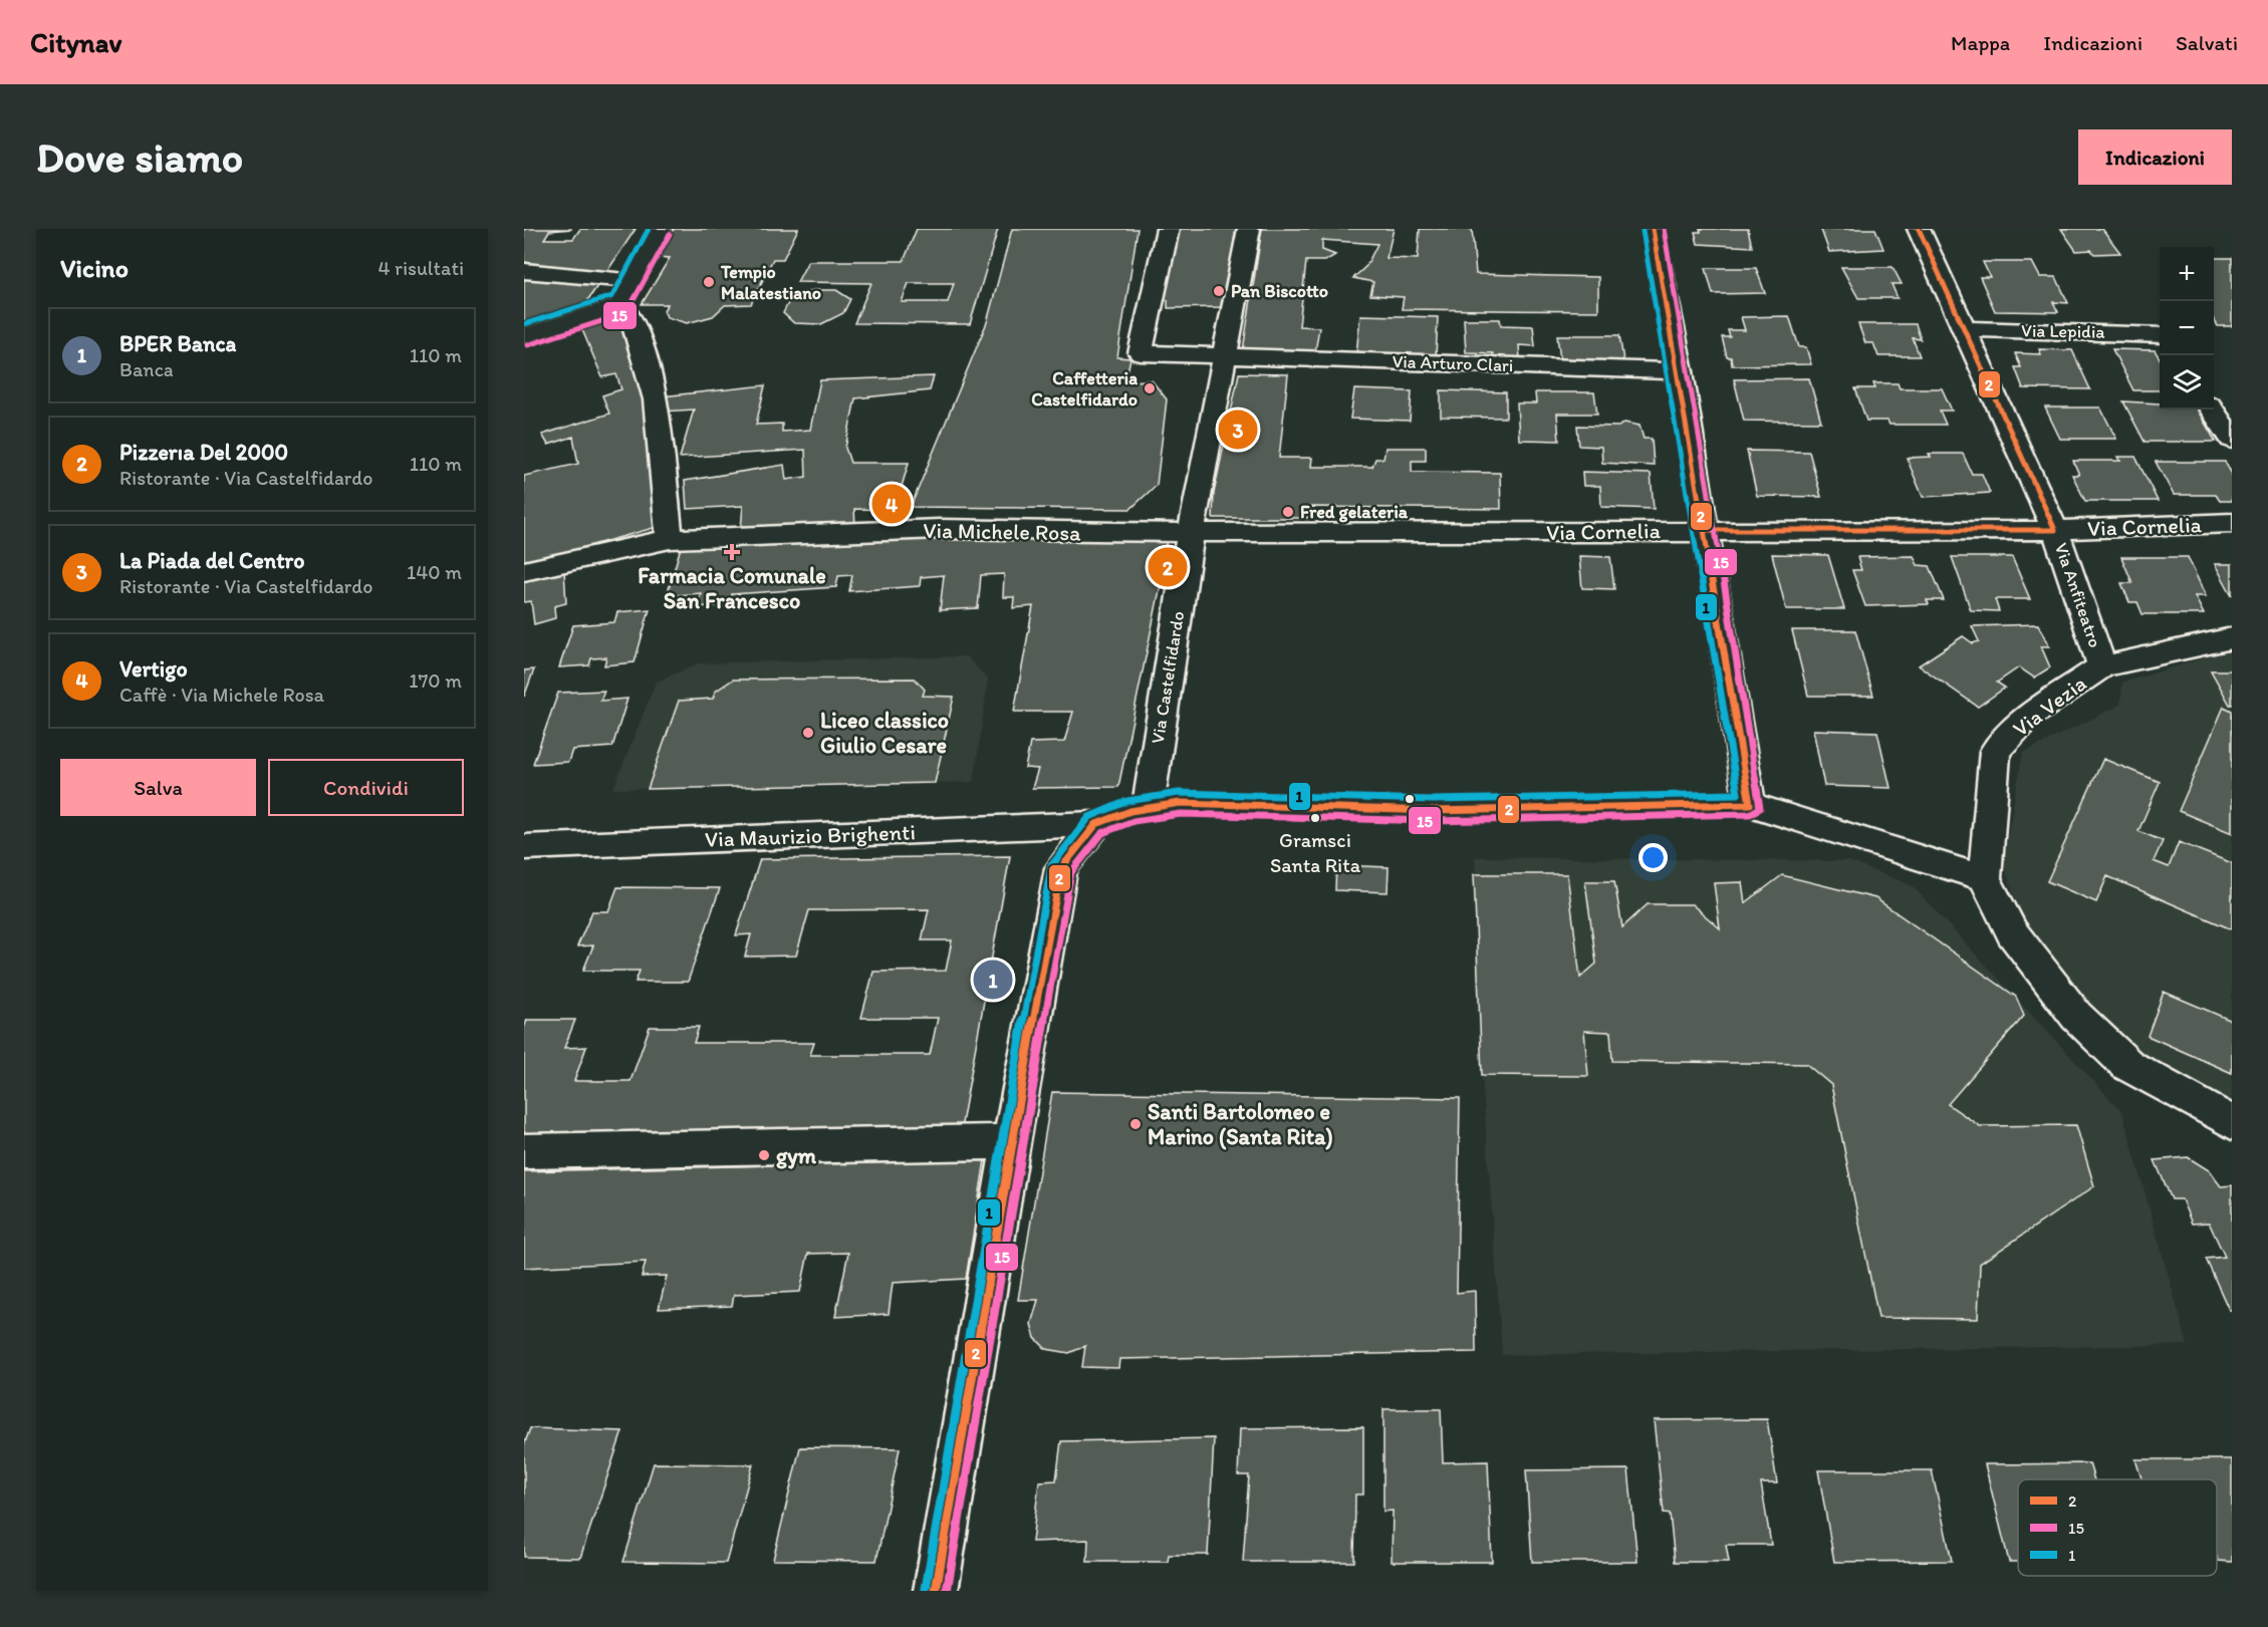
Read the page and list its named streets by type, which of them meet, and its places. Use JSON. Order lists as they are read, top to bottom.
{
  "streets": {
    "street": [
      "Via Lepidia",
      "Via Arturo Clari",
      "Via Cornelia",
      "Via Michele Rosa",
      "Via Anfiteatro",
      "Via Castelfidardo",
      "Via Vezia",
      "Via Maurizio Brighenti"
    ]
  },
  "crossings": [
    ["Via Lepidia", "Via Anfiteatro"],
    ["Via Arturo Clari", "Via Castelfidardo"],
    ["Via Cornelia", "Via Michele Rosa"],
    ["Via Cornelia", "Via Anfiteatro"],
    ["Via Cornelia", "Via Castelfidardo"],
    ["Via Michele Rosa", "Via Castelfidardo"],
    ["Via Anfiteatro", "Via Vezia"]
  ],
  "places": {
    "other": [
      "Tempio Malatestiano",
      "Pan Biscotto",
      "Caffetteria Castelfidardo",
      "Fred gelateria",
      "Liceo classico Giulio Cesare",
      "Gramsci Santa Rita",
      "Santi Bartolomeo e Marino (Santa Rita)",
      "gym"
    ],
    "health": ["Farmacia Comunale San Francesco"]
  },
  "lines": ["transit line 2", "transit line 15", "transit line 1"],
  "legend": ["2", "15", "1"],
  "page": {
    "header": "Citynav",
    "nav": ["Mappa", "Indicazioni", "Salvati"],
    "buttons": [
      "Indicazioni",
      ["Salva", "Condividi"]
    ],
    "title": "Dove siamo",
    "heading": ["Vicino", "4 risultati"],
    "map_buttons": ["+", "−"],
    "list": [
      {
        "mark": "1",
        "name": "BPER Banca",
        "note": "Banca",
        "value": "110 m"
      },
      {
        "mark": "2",
        "name": "Pizzerıa Del 2000",
        "note": "Ristorante · Via Castelfidardo",
        "value": "110 m"
      },
      {
        "mark": "3",
        "name": "La Piada del Centro",
        "note": "Ristorante · Via Castelfidardo",
        "value": "140 m"
      },
      {
        "mark": "4",
        "name": "Vertigo",
        "note": "Caffè · Via Michele Rosa",
        "value": "170 m"
      }
    ],
    "pins": [
      "3",
      "4",
      "2",
      "1"
    ]
  }
}
